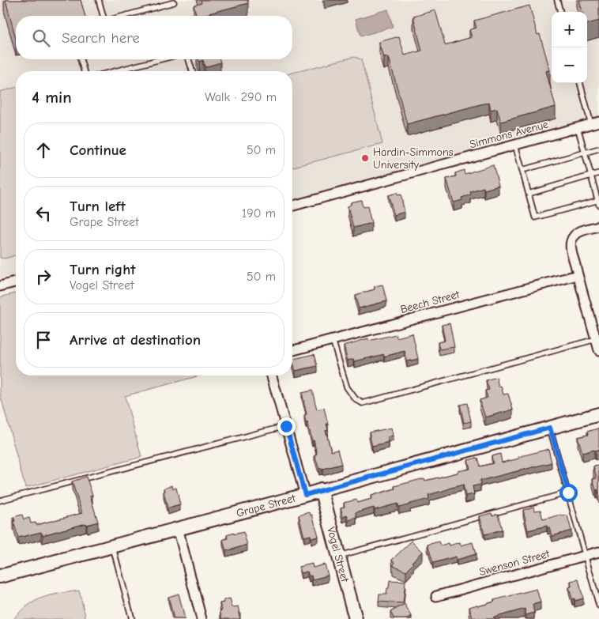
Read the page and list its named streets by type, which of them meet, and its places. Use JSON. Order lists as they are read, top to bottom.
{
  "streets": {
    "street": [
      "Simmons Avenue",
      "Beech Street",
      "Grape Street",
      "Vogel Street",
      "Swenson Street"
    ]
  },
  "crossings": [
    ["Grape Street", "Vogel Street"]
  ],
  "places": ["Hardin-Simmons University"],
  "page": {
    "map_buttons": ["+", "−"],
    "search": "Search here",
    "heading": ["4 min", "Walk · 290 m"],
    "list": [
      ["Continue", "50 m"],
      ["Turn left", "Grape Street", "190 m"],
      ["Turn right", "Vogel Street", "50 m"],
      "Arrive at destination"
    ]
  }
}
